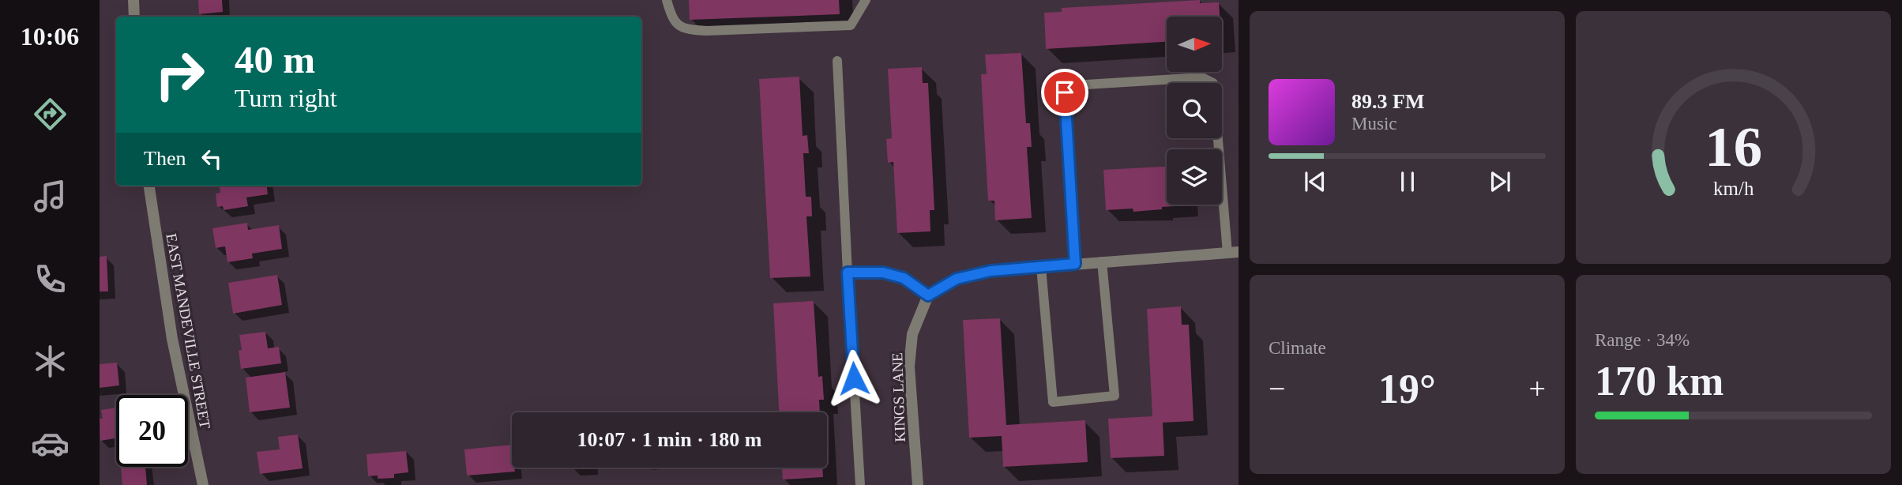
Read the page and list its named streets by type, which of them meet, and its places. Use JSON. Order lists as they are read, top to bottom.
{
  "streets": {
    "street": ["EAST MANDEVILLE STREET", "KINGS LANE"]
  },
  "north": "right",
  "page": {
    "tabs": "10:06",
    "turn": ["40 m", "Turn right"],
    "song": ["89.3 FM", "Music"],
    "then": "Then",
    "tile": [
      "Climate",
      ["Range · 34%", "170 km"]
    ],
    "heat": ["−", "19°", "+"],
    "limit": "20",
    "trip": "10:07 · 1 min · 180 m",
    "gauge": ["16", "km/h"]
  }
}
